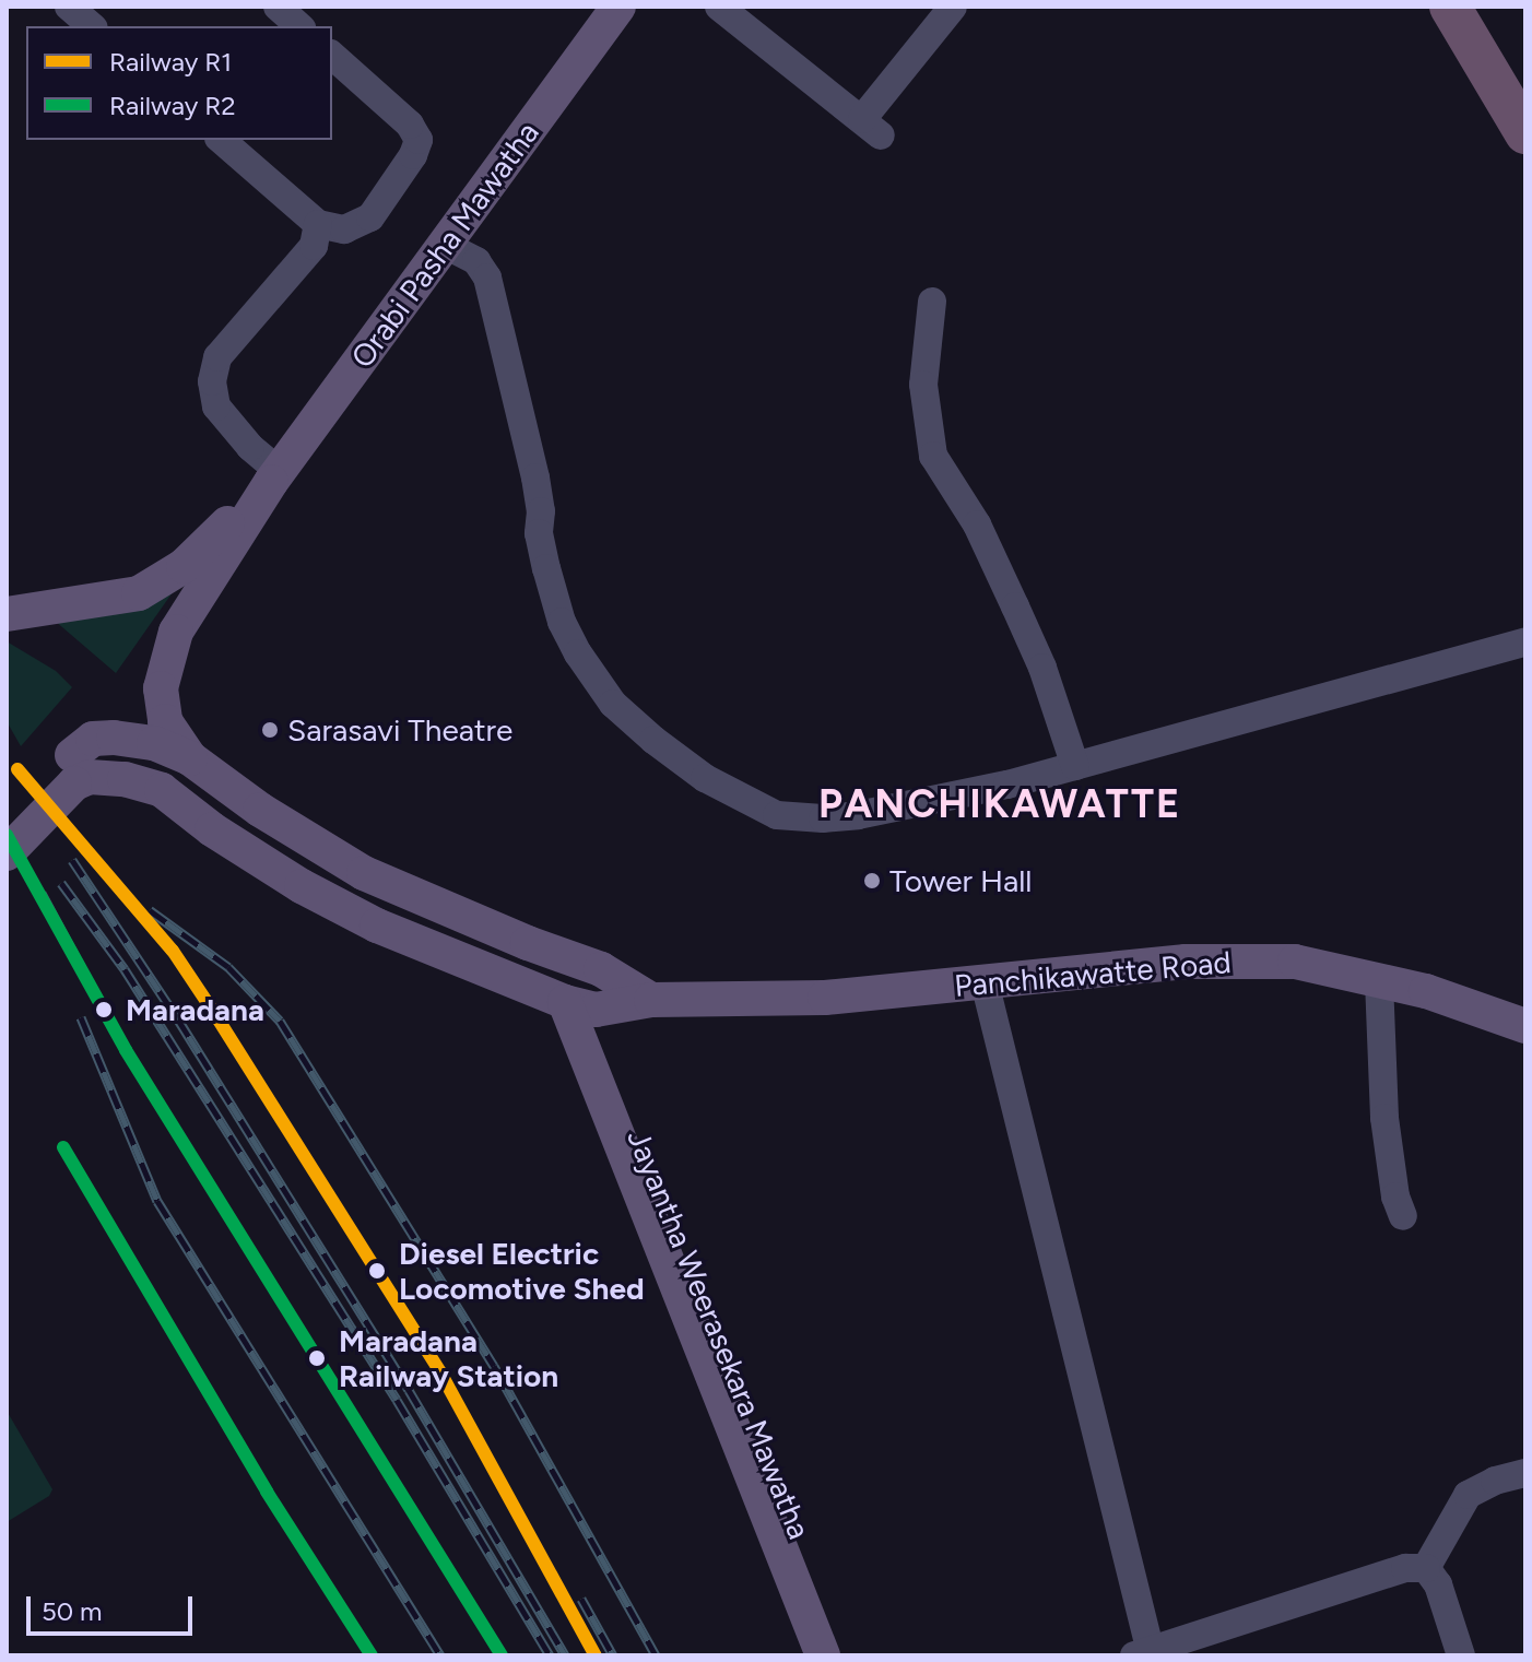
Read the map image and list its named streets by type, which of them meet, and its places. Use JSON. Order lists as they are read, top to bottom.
{
  "streets": {
    "main road": ["Orabi Pasha Mawatha", "Panchikawatte Road", "Jayantha Weerasekara Mawatha"]
  },
  "crossings": [
    ["Panchikawatte Road", "Jayantha Weerasekara Mawatha"]
  ],
  "districts": ["PANCHIKAWATTE"],
  "places": [
    "Sarasavi Theatre",
    "Tower Hall",
    "Maradana",
    "Diesel Electric Locomotive Shed",
    "Maradana Railway Station"
  ],
  "lines": ["rail line R1", "rail line R2"],
  "legend": ["Railway R1", "Railway R2"],
  "scale_bar": "50 m"
}
